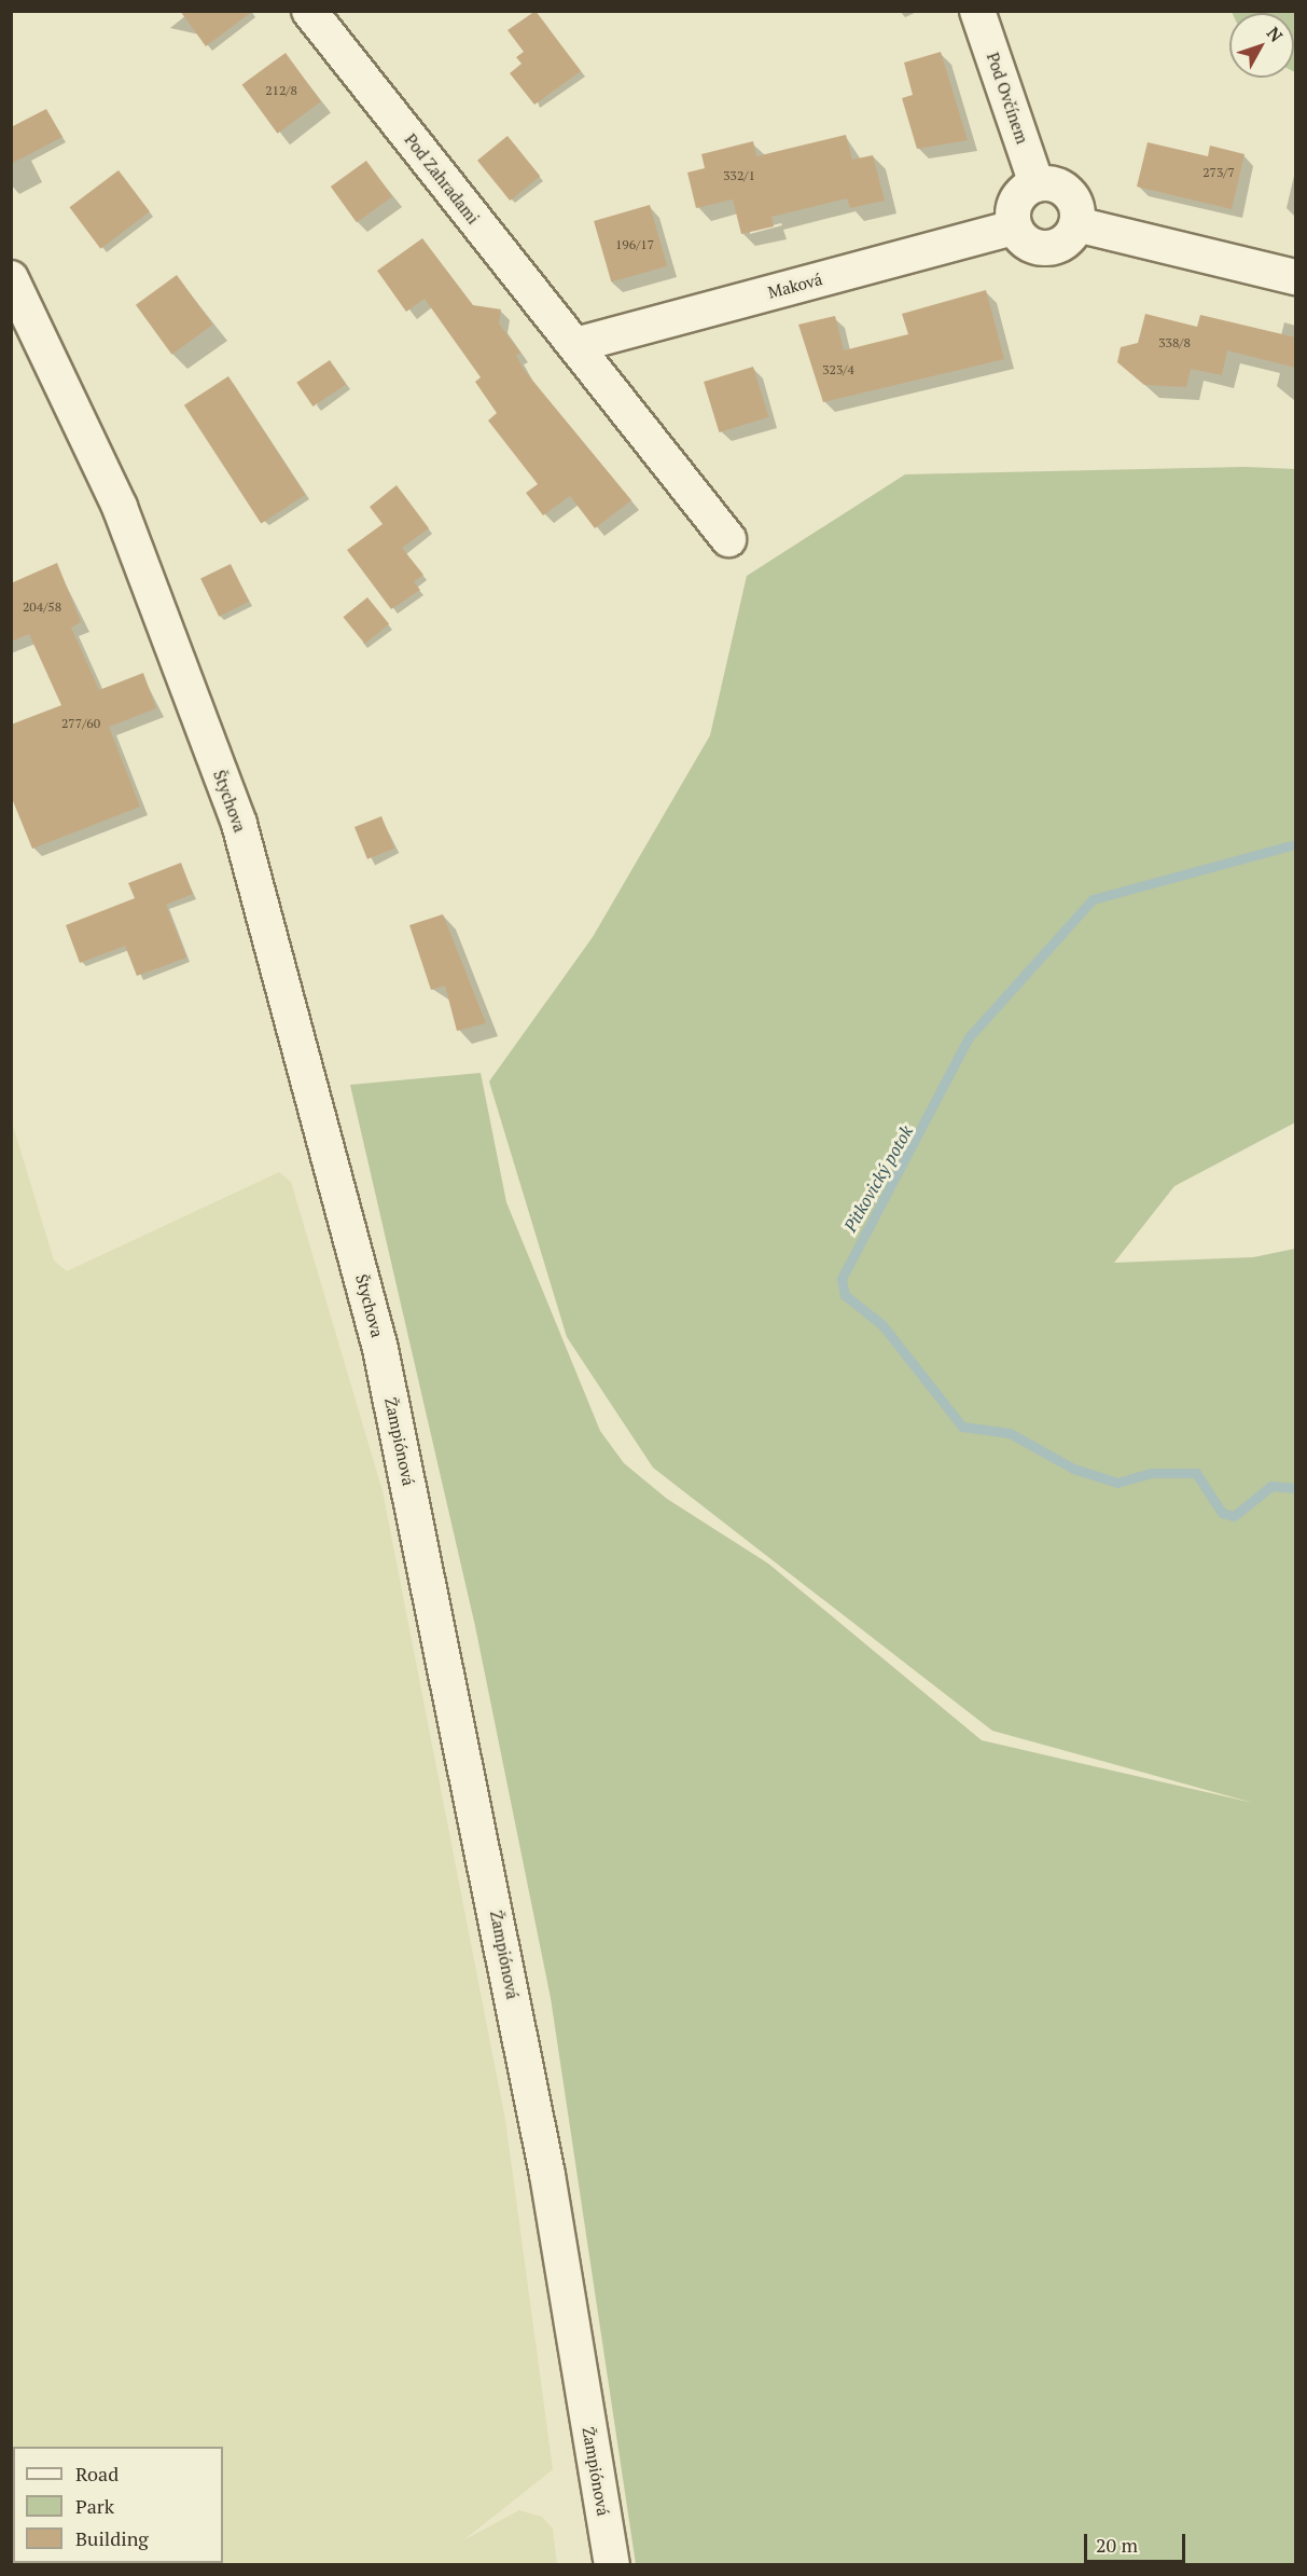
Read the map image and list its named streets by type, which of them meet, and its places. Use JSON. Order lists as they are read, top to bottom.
{
  "streets": {
    "street": [
      "Pod Ovčínem",
      "Pod Zahradami",
      "Maková",
      "Štychova",
      "Žampiónová"
    ]
  },
  "crossings": [
    ["Pod Ovčínem", "Maková"],
    ["Pod Zahradami", "Maková"],
    ["Štychova", "Žampiónová"]
  ],
  "water": ["Pitkovický potok"],
  "house_numbers": [
    "212/8",
    "273/7",
    "332/1",
    "196/17",
    "338/8",
    "323/4",
    "204/58",
    "277/60"
  ],
  "legend": ["Road", "Park", "Building"],
  "scale_bar": "20 m",
  "north": "top right"
}
